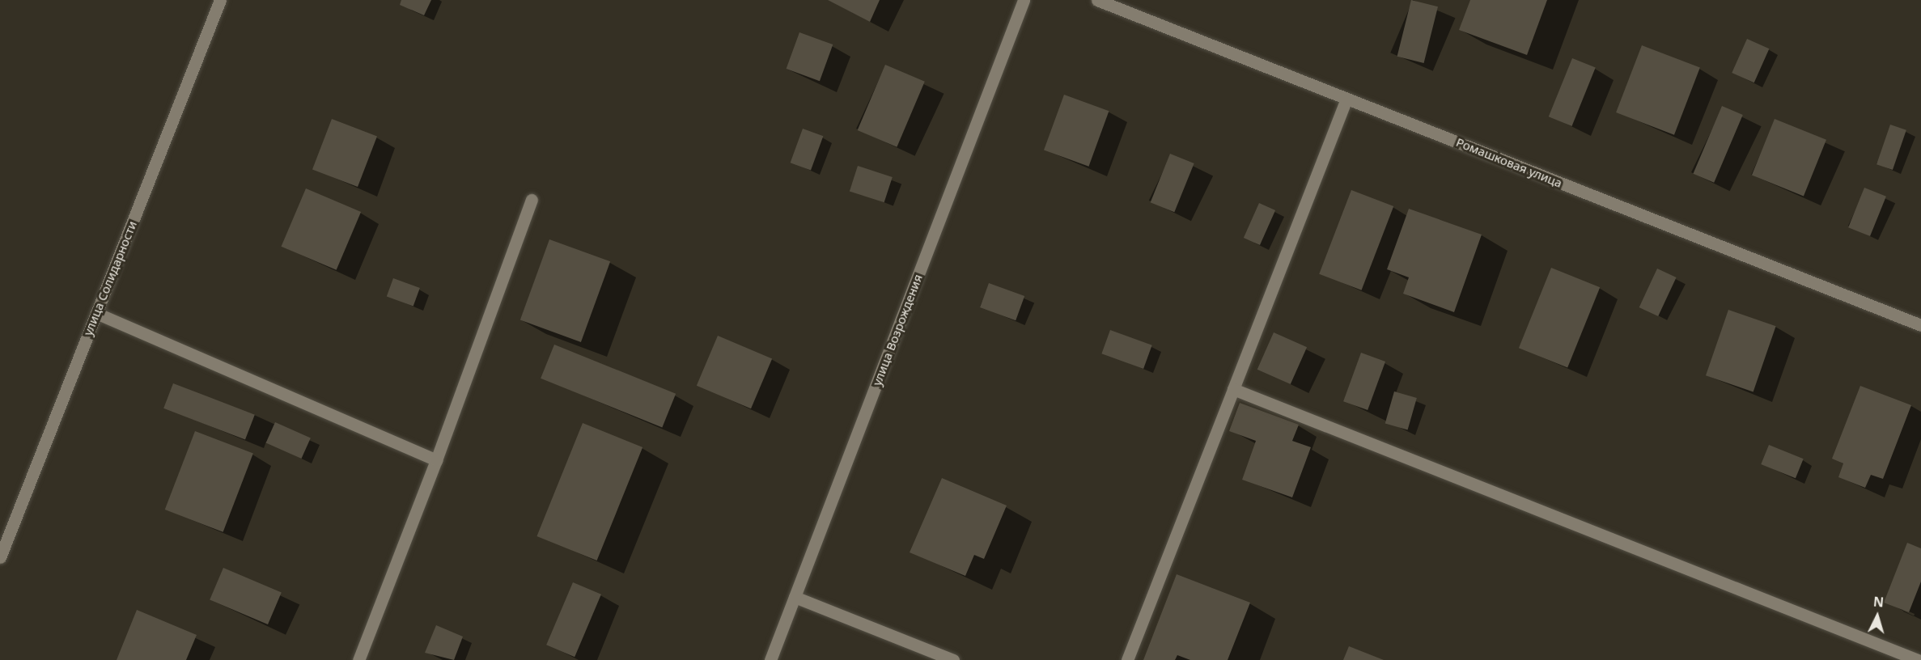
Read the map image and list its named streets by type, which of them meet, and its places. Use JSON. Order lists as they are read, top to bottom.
{
  "streets": {
    "street": ["Ромашковая улица", "улица Солидарности", "улица Возрождения"]
  },
  "north": "top"
}
